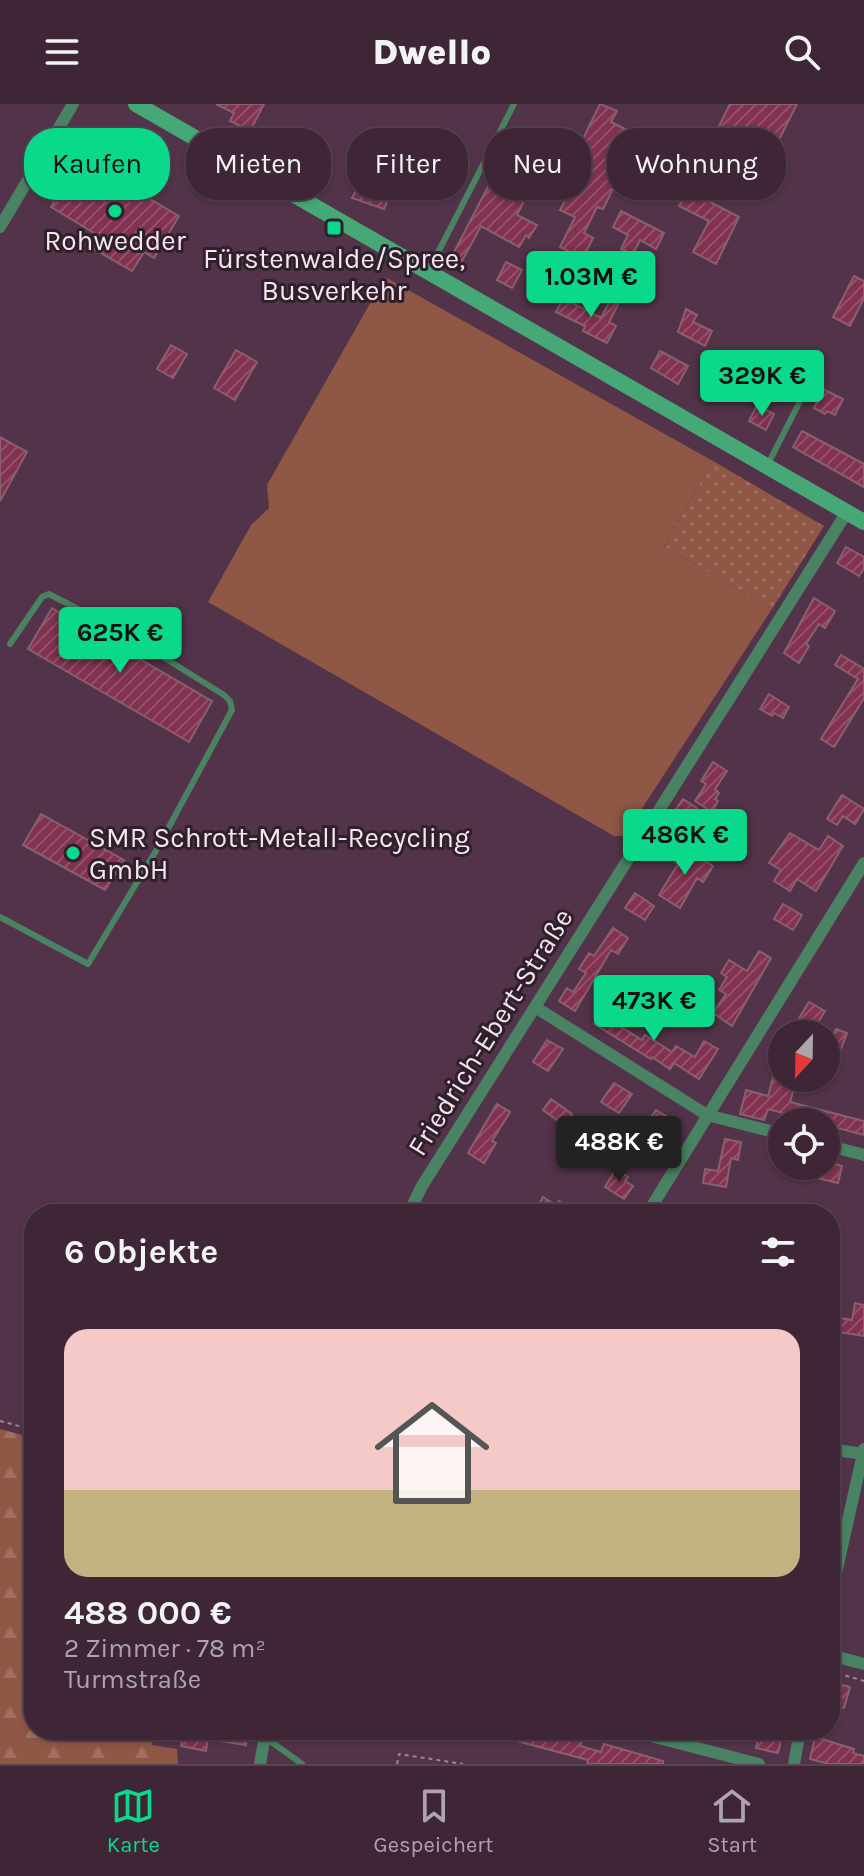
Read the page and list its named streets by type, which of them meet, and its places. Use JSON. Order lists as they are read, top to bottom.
{
  "streets": {
    "street": ["Friedrich-Ebert-Straße"]
  },
  "places": {
    "other": ["Rohwedder", "SMR Schrott-Metall-Recycling GmbH"],
    "transit": ["Fürstenwalde/Spree, Busverkehr"]
  },
  "north": "bottom",
  "page": {
    "header": "Dwello",
    "chip": [
      "Kaufen",
      "Mieten",
      "Filter",
      "Neu",
      "Wohnung"
    ],
    "price": [
      "1.03M €",
      "329K €",
      "625K €",
      "486K €",
      "473K €",
      "488K €"
    ],
    "heading": "6 Objekte",
    "list": [
      {
        "name": "488 000 €",
        "note": "2 Zimmer · 78 m² · Turmstraße"
      }
    ],
    "tabs": ["Karte", "Gespeichert", "Start"]
  }
}
